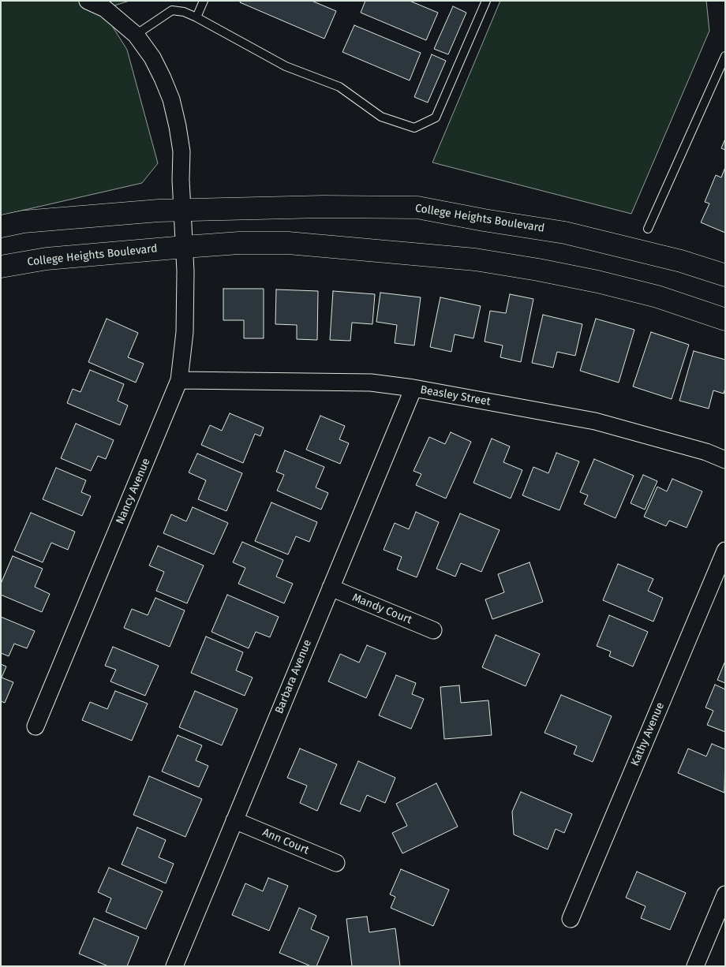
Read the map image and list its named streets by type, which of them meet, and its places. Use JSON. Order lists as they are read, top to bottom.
{
  "streets": {
    "street": [
      "College Heights Boulevard",
      "Beasley Street",
      "Nancy Avenue",
      "Mandy Court",
      "Barbara Avenue",
      "Kathy Avenue",
      "Ann Court"
    ]
  },
  "crossings": [
    ["College Heights Boulevard", "Nancy Avenue"],
    ["Beasley Street", "Nancy Avenue"],
    ["Beasley Street", "Barbara Avenue"],
    ["Mandy Court", "Barbara Avenue"],
    ["Barbara Avenue", "Ann Court"]
  ]
}
